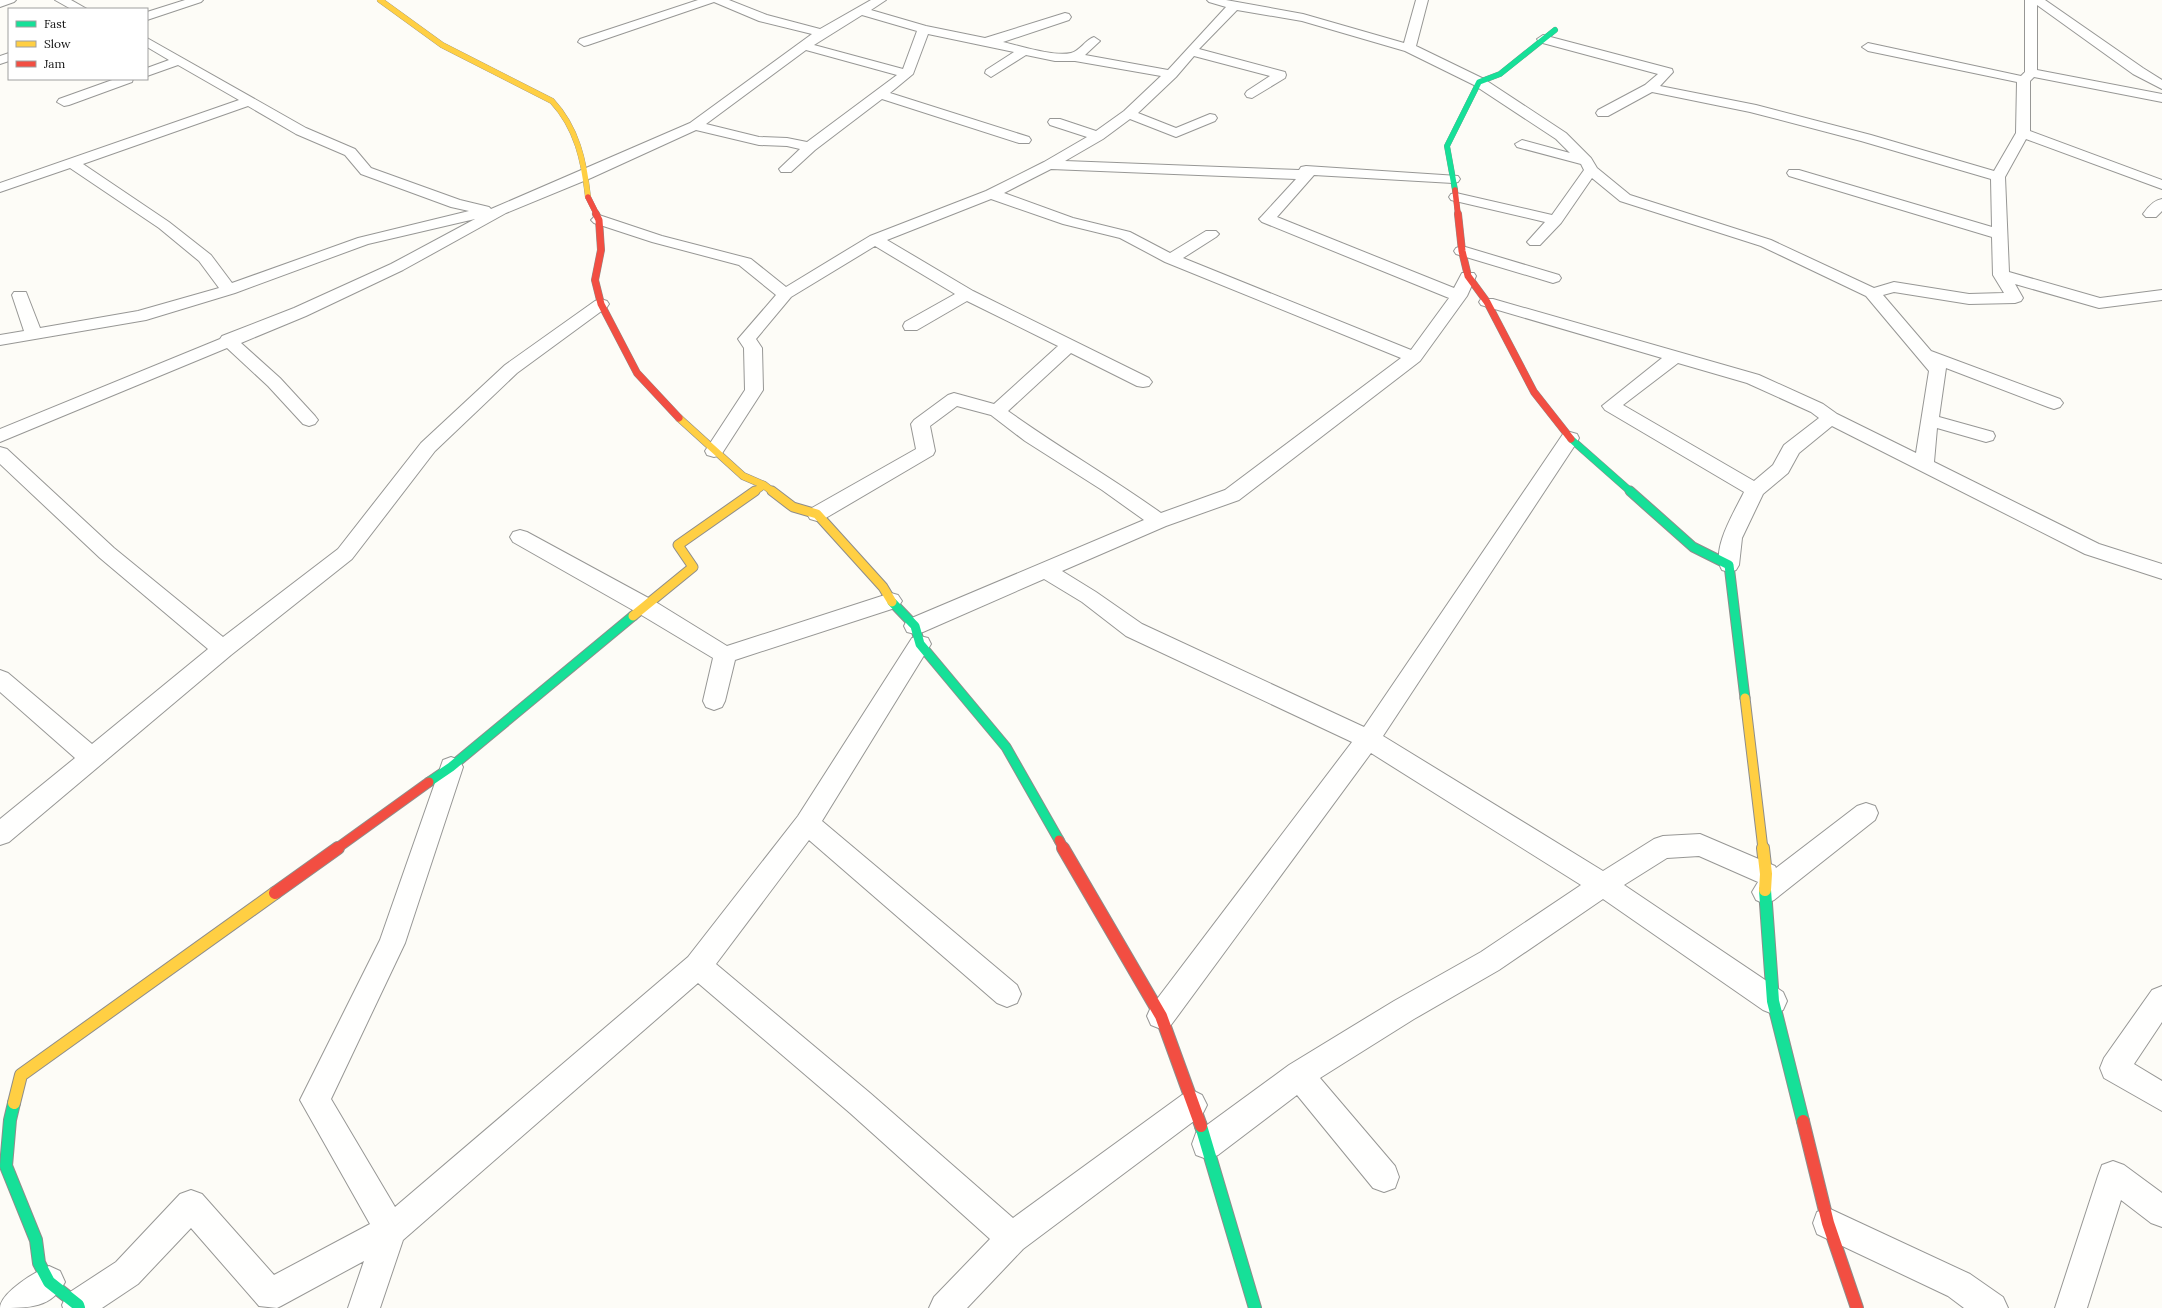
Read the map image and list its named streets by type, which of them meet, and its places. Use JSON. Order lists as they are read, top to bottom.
{
  "legend": ["Fast", "Slow", "Jam"]
}
